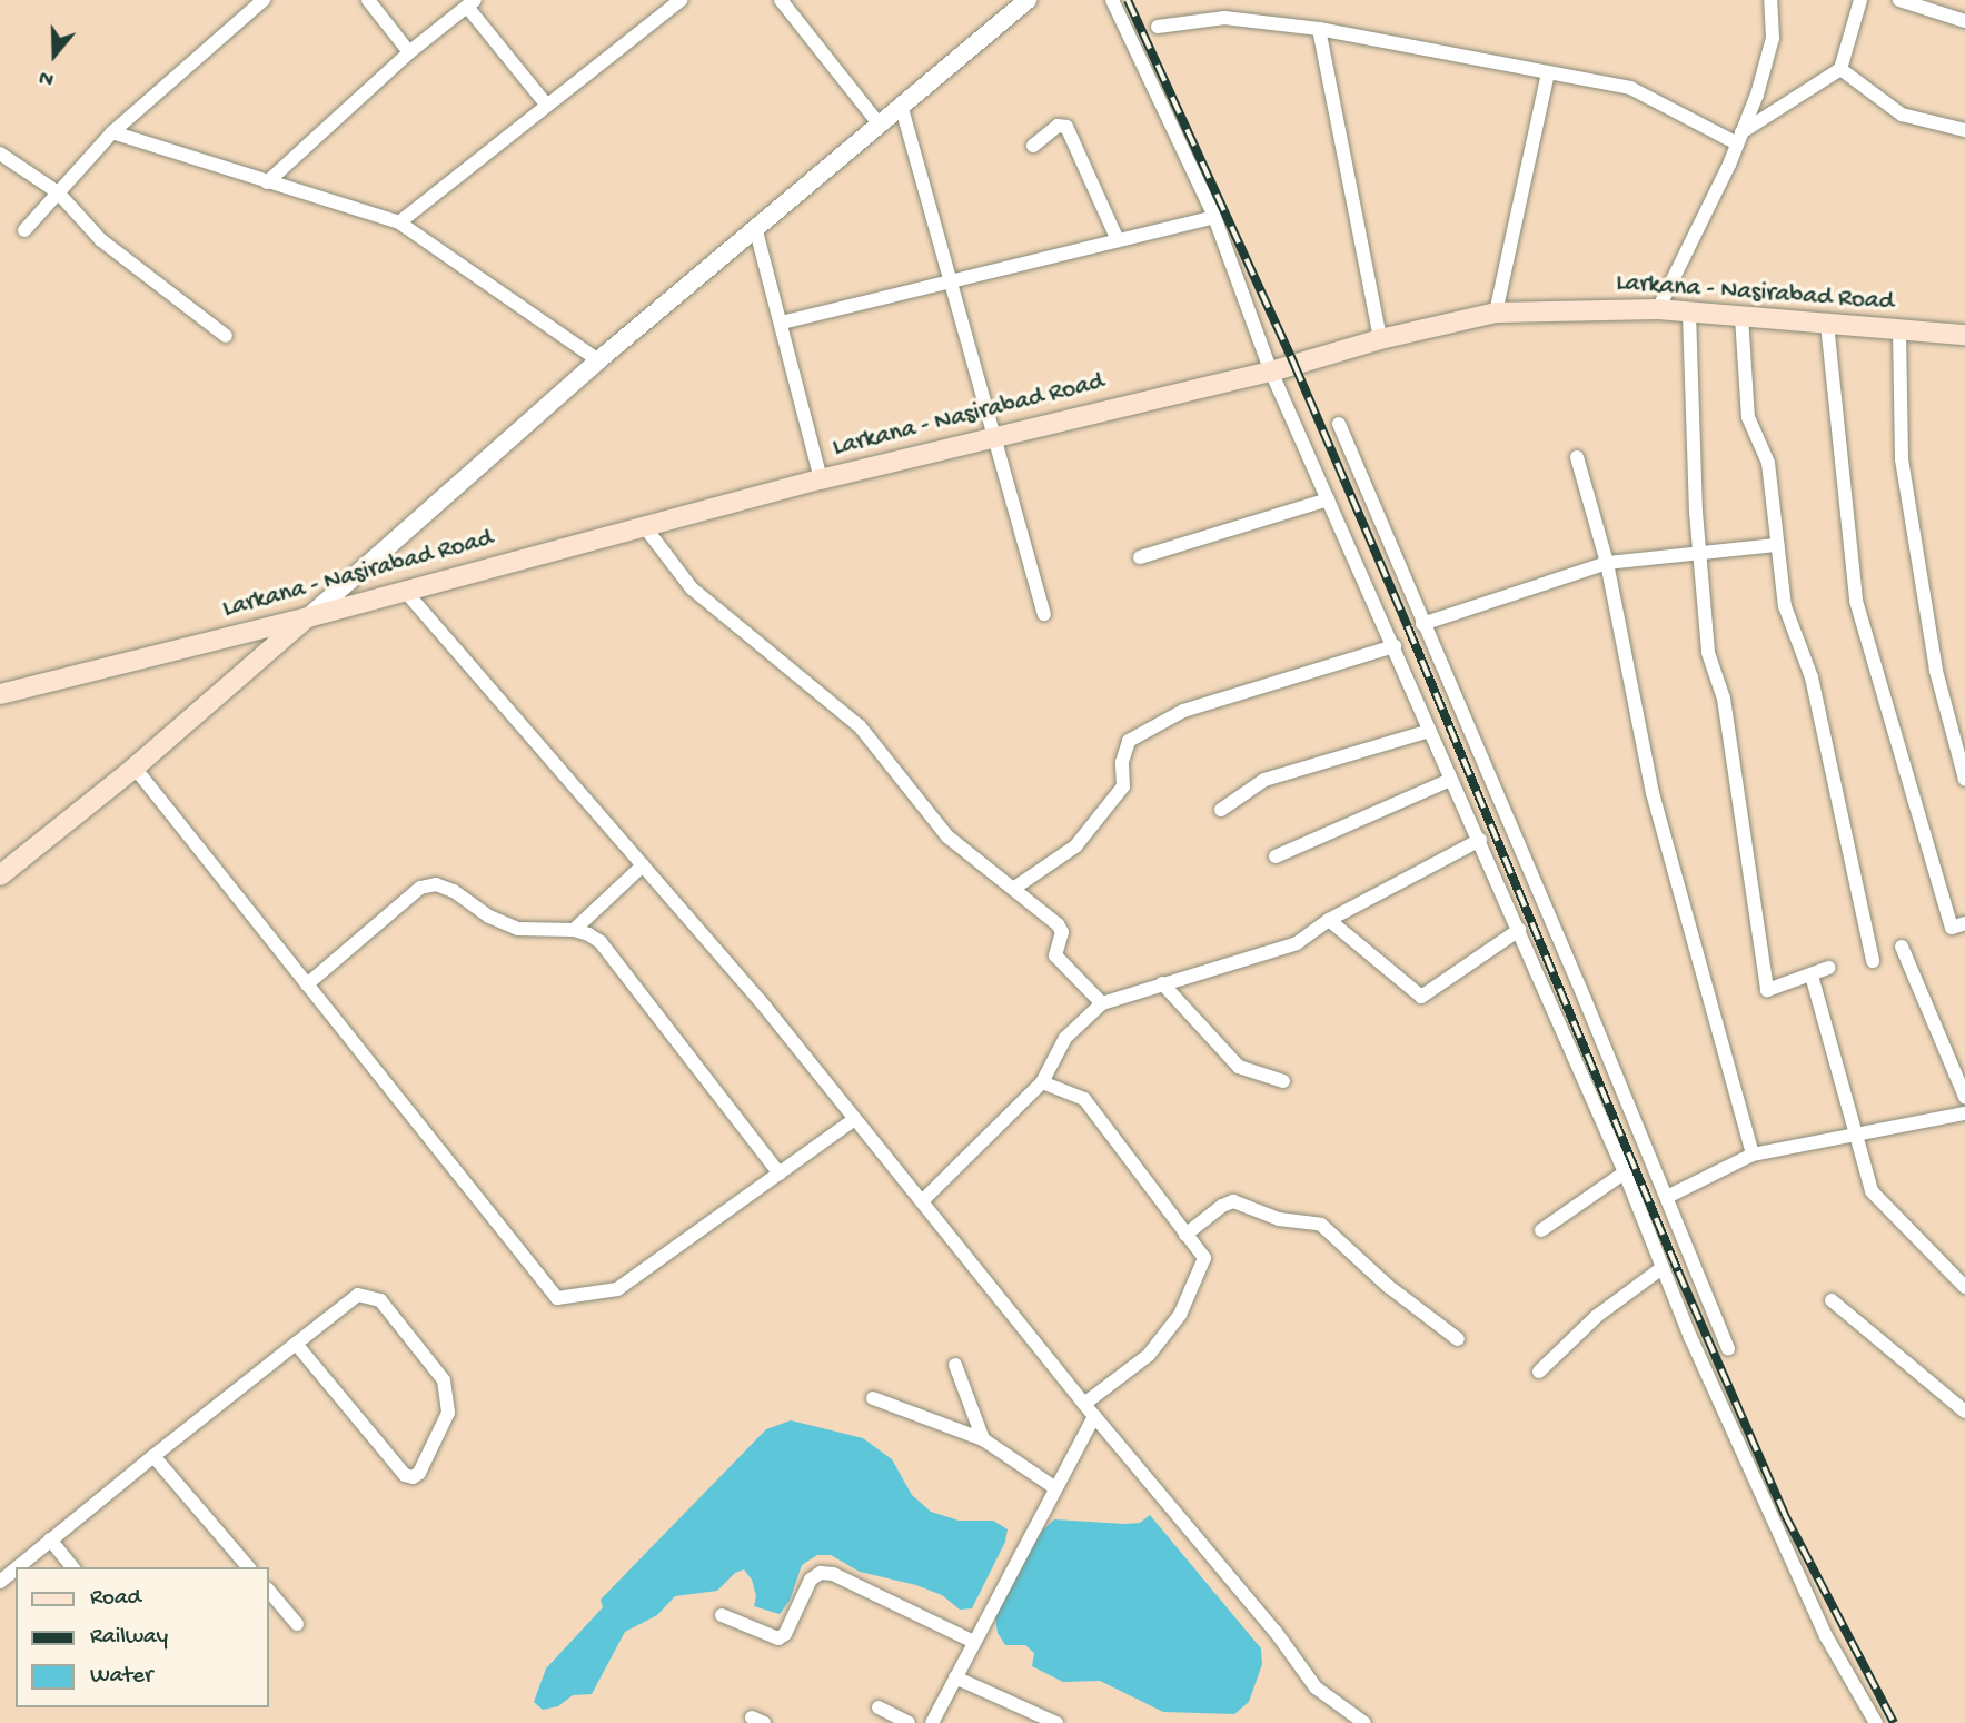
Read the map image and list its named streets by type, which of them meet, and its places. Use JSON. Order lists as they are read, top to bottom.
{
  "streets": {
    "main road": ["Larkana - Nasirabad Road"]
  },
  "legend": ["Road", "Railway", "Water"],
  "north": "bottom"
}
